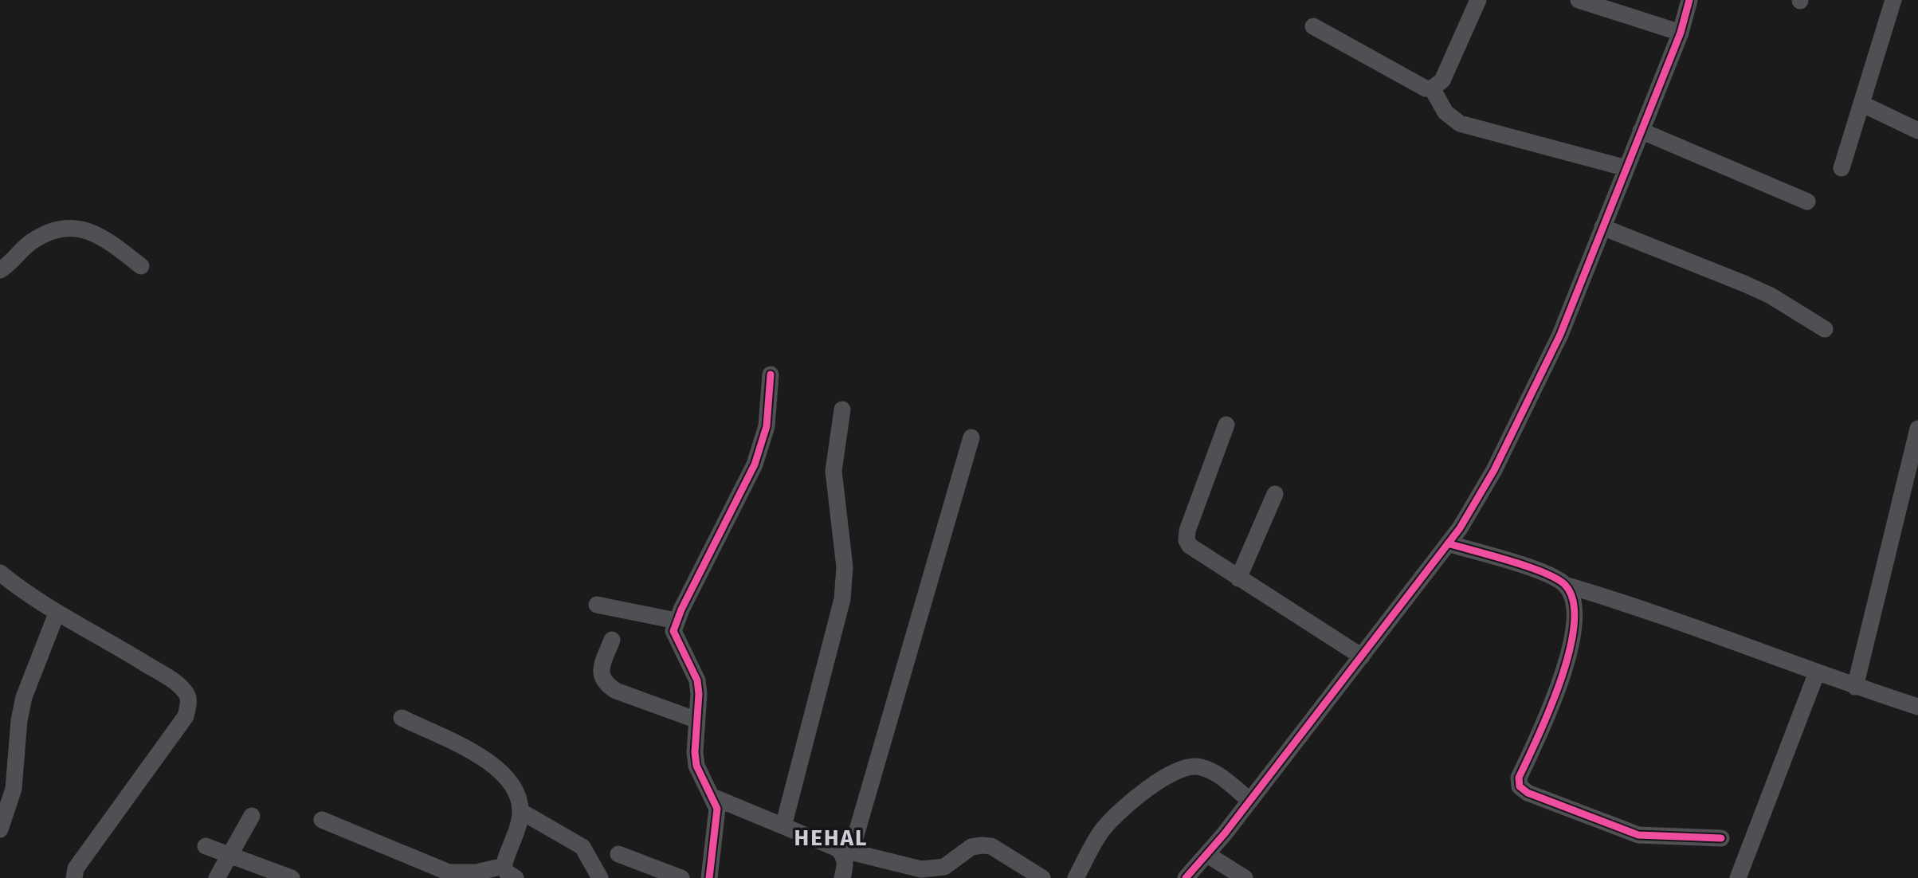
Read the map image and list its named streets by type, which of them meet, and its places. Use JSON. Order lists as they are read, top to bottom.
{
  "districts": ["HEHAL"]
}
